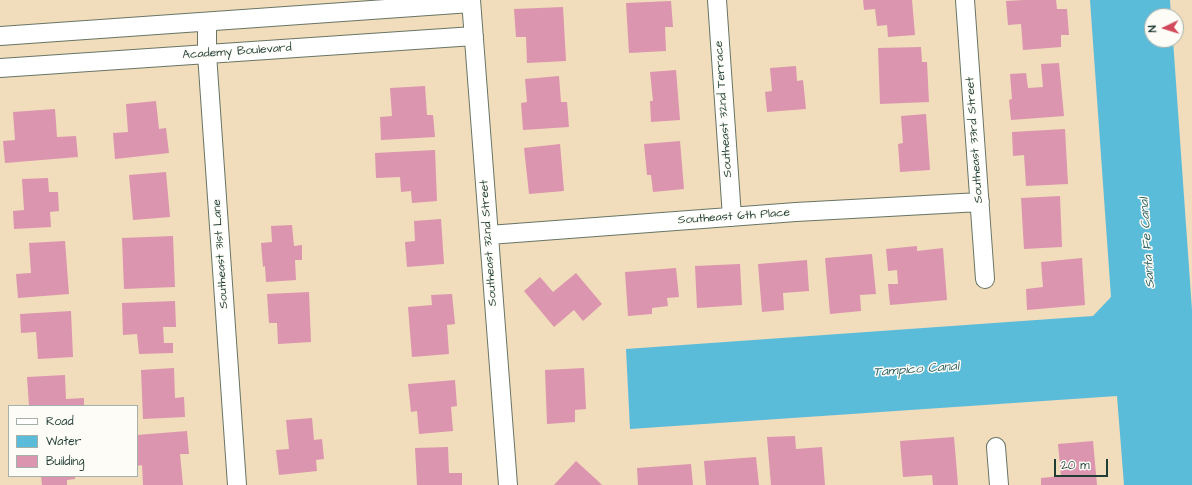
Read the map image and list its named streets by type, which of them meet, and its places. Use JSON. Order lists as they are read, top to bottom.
{
  "streets": {
    "street": [
      "Academy Boulevard",
      "Southeast 32nd Terrace",
      "Southeast 33rd Street",
      "Southeast 6th Place",
      "Southeast 32nd Street",
      "Southeast 31st Lane"
    ]
  },
  "crossings": [
    ["Academy Boulevard", "Southeast 32nd Street"],
    ["Academy Boulevard", "Southeast 31st Lane"],
    ["Southeast 32nd Terrace", "Southeast 6th Place"],
    ["Southeast 33rd Street", "Southeast 6th Place"],
    ["Southeast 6th Place", "Southeast 32nd Street"]
  ],
  "water": ["Santa Fe Canal", "Tampico Canal"],
  "legend": ["Road", "Water", "Building"],
  "scale_bar": "20 m",
  "north": "left"
}
